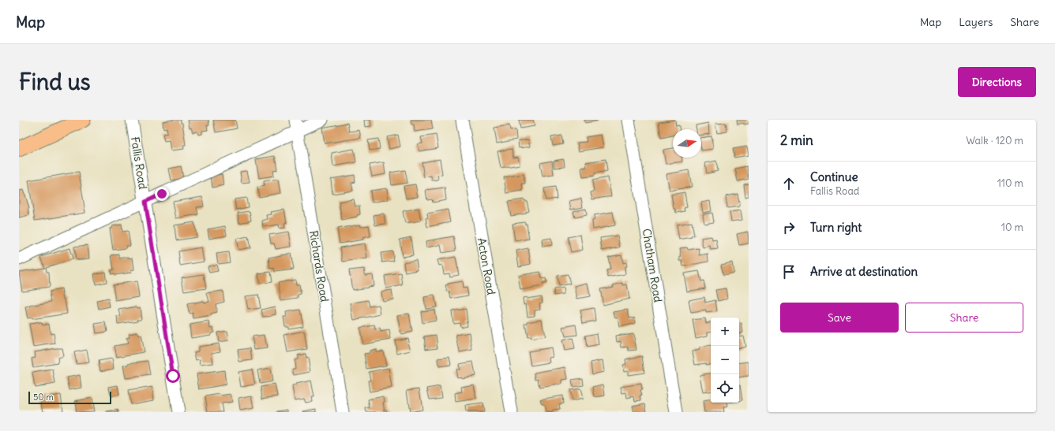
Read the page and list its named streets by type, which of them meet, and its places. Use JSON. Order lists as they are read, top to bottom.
{
  "streets": {
    "street": [
      "Fallis Road",
      "Chatham Road",
      "Richards Road",
      "Acton Road"
    ]
  },
  "scale_bar": "50 m",
  "north": "right",
  "page": {
    "header": "Map",
    "nav": ["Map", "Layers", "Share"],
    "buttons": [
      "Directions",
      ["Save", "Share"]
    ],
    "title": "Find us",
    "heading": ["2 min", "Walk · 120 m"],
    "list": [
      ["Continue", "Fallis Road", "110 m"],
      ["Turn right", "10 m"],
      "Arrive at destination"
    ],
    "map_buttons": ["+", "−"],
    "scale": "50 m"
  }
}
